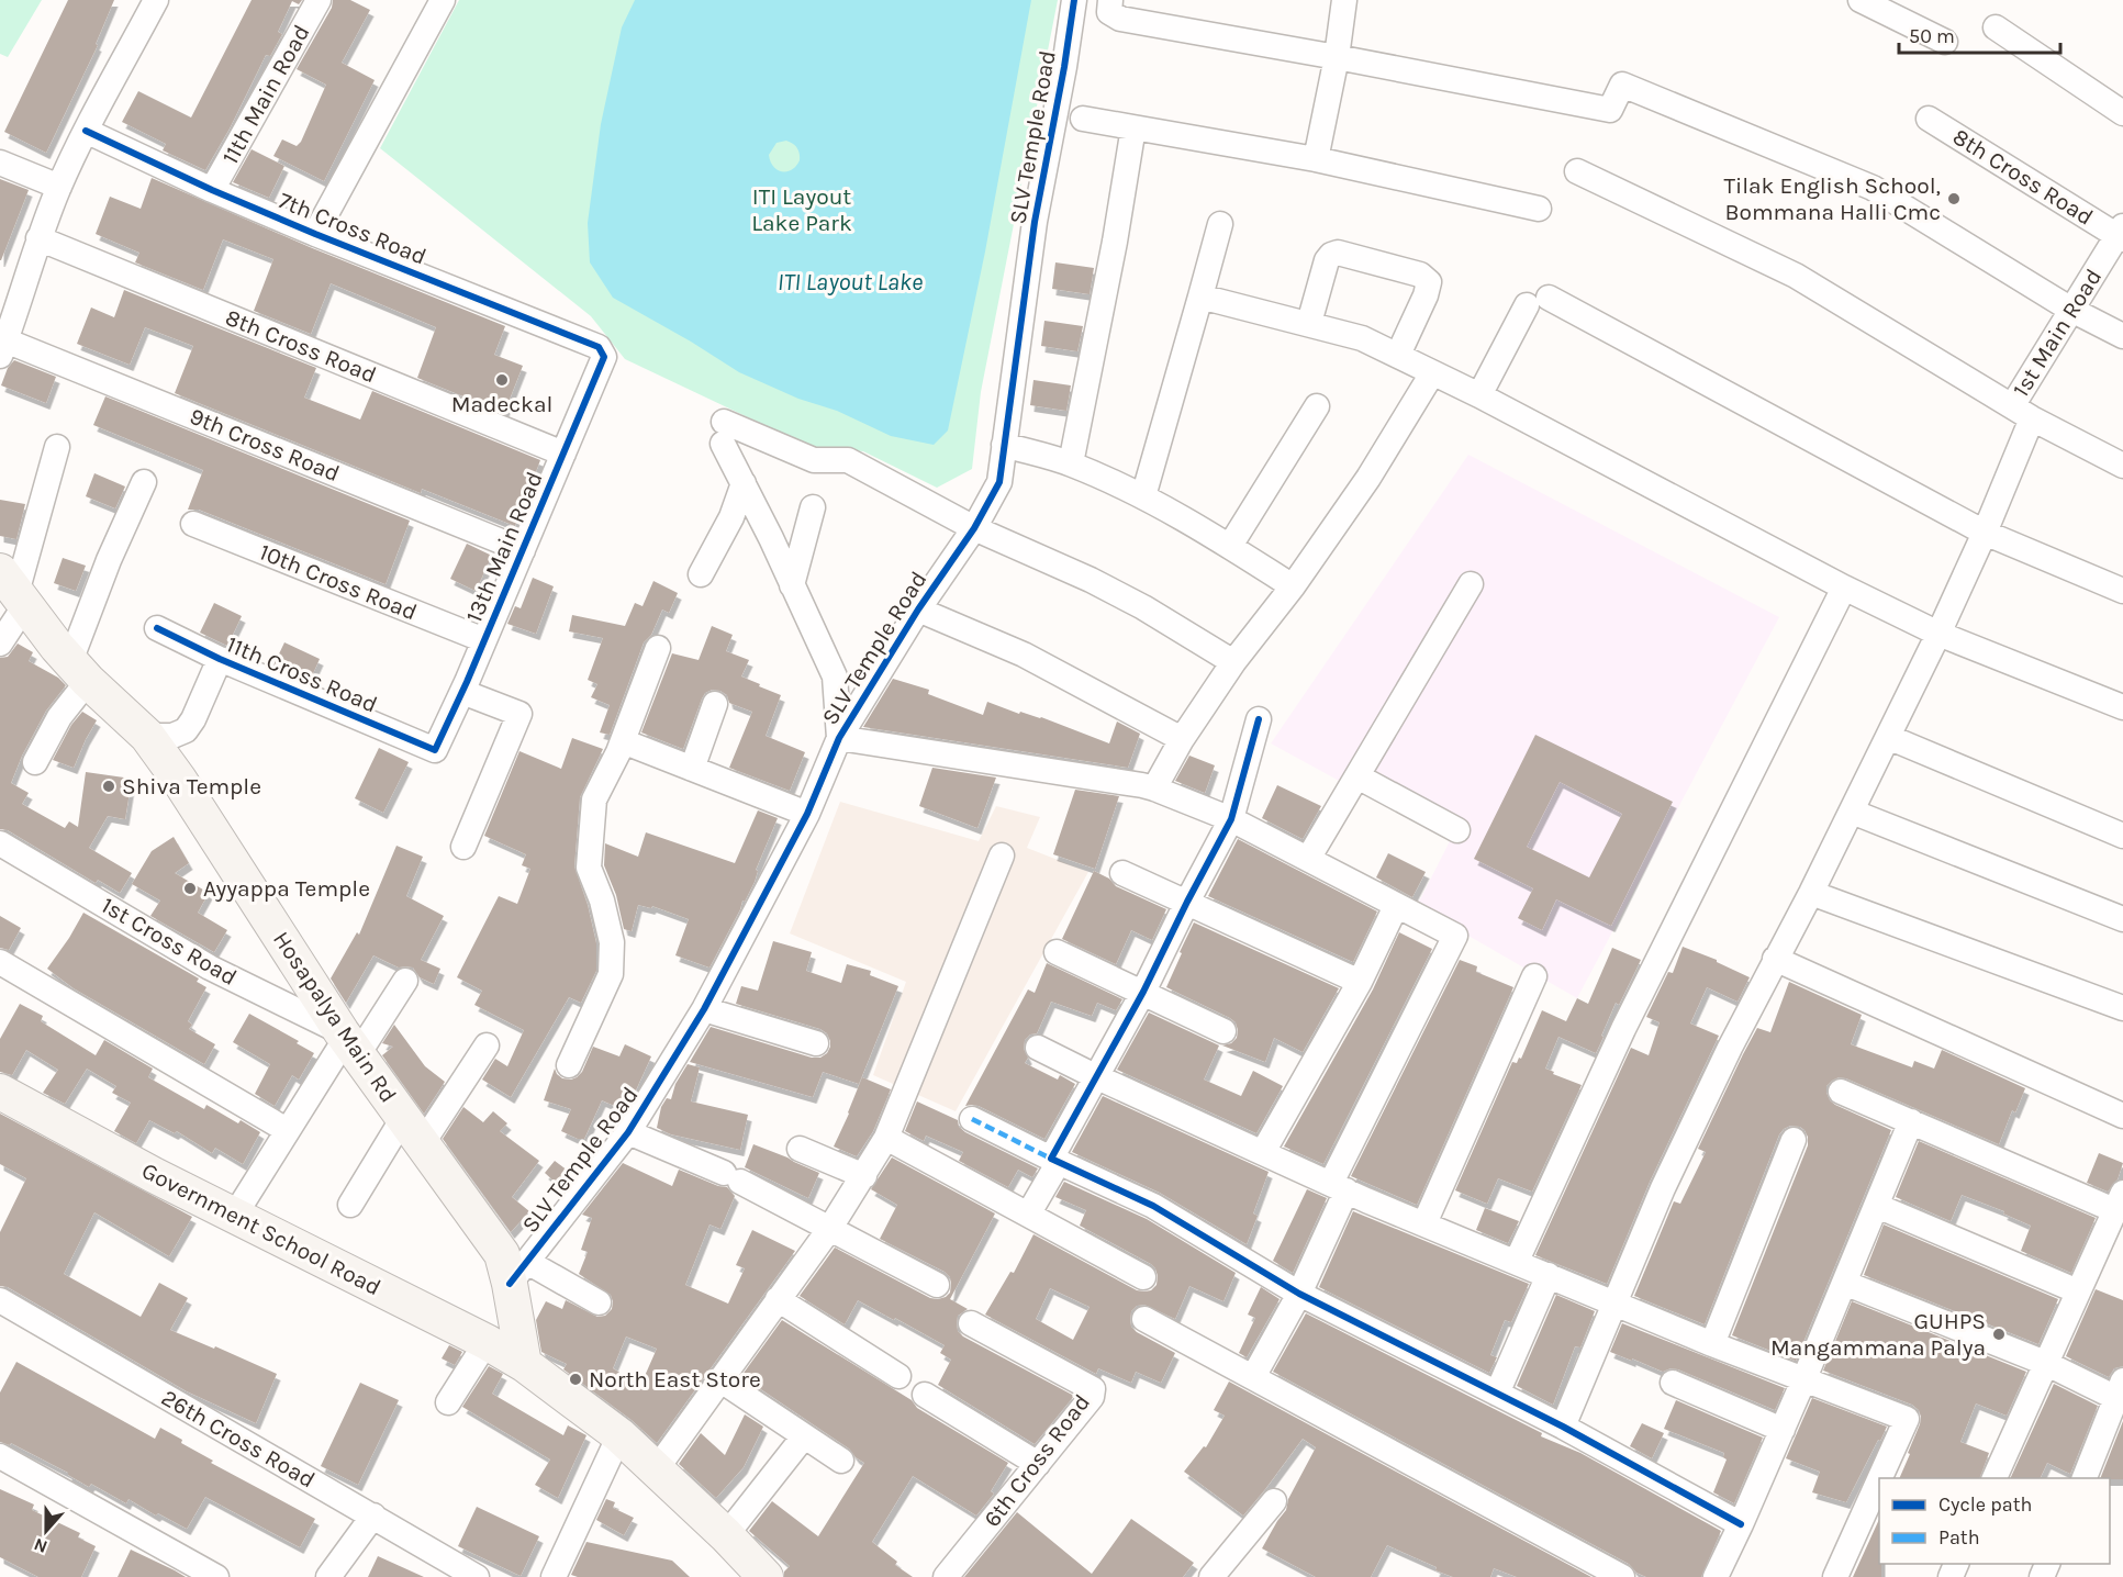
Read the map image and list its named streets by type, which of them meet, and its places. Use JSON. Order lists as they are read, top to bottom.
{
  "streets": {
    "main road": ["Hosapalya Main Rd", "Government School Road"],
    "street": [
      "11th Main Road",
      "SLV Temple Road",
      "8th Cross Road",
      "7th Cross Road",
      "1st Main Road",
      "9th Cross Road",
      "13th Main Road",
      "10th Cross Road",
      "11th Cross Road",
      "1st Cross Road",
      "26th Cross Road",
      "6th Cross Road"
    ]
  },
  "crossings": [
    ["11th Main Road", "7th Cross Road"],
    ["SLV Temple Road", "Hosapalya Main Rd"],
    ["8th Cross Road", "1st Main Road"],
    ["8th Cross Road", "13th Main Road"],
    ["7th Cross Road", "13th Main Road"],
    ["9th Cross Road", "13th Main Road"],
    ["13th Main Road", "10th Cross Road"],
    ["13th Main Road", "11th Cross Road"],
    ["1st Cross Road", "Hosapalya Main Rd"],
    ["Hosapalya Main Rd", "Government School Road"]
  ],
  "water": ["ITI Layout Lake"],
  "parks": ["ITI Layout Lake Park"],
  "places": [
    "Tilak English School, Bommana Halli Cmc",
    "Madeckal",
    "Shiva Temple",
    "Ayyappa Temple",
    "GUHPS Mangammana Palya",
    "North East Store"
  ],
  "legend": ["Cycle path", "Path"],
  "scale_bar": "50 m",
  "north": "bottom"
}
